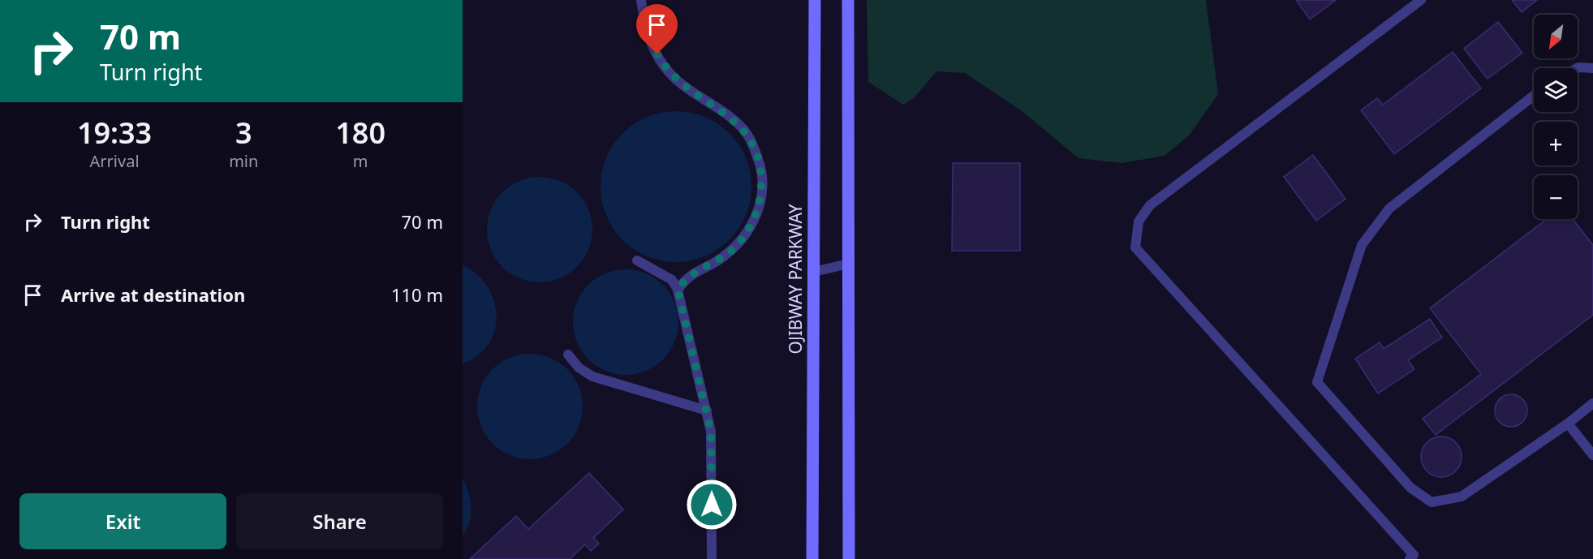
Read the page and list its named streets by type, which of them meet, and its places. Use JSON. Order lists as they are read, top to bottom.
{
  "streets": {
    "main road": ["OJIBWAY PARKWAY"]
  },
  "north": "bottom left",
  "page": {
    "turn": ["70 m", "Turn right"],
    "map_buttons": ["+", "−"],
    "eta": [
      "19:33",
      "Arrival",
      "3",
      "min",
      "180",
      "m"
    ],
    "list": [
      {
        "name": "Turn right",
        "value": "70 m"
      },
      {
        "name": "Arrive at destination",
        "value": "110 m"
      }
    ],
    "buttons": ["Exit", "Share"]
  }
}
